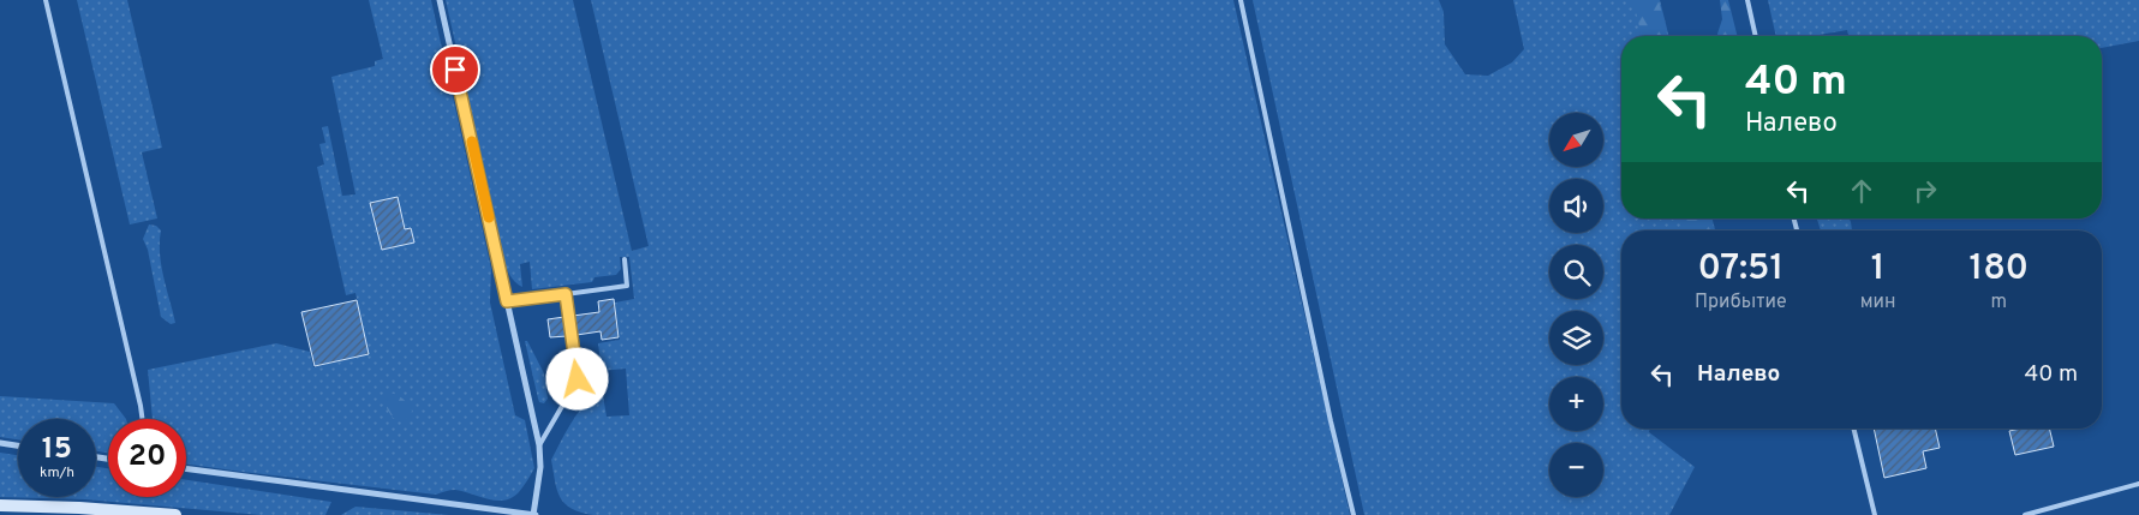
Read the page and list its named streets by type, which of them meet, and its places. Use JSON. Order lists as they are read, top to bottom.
{
  "north": "bottom left",
  "page": {
    "turn": ["40 m", "Налево"],
    "map_buttons": ["+", "−"],
    "eta": [
      "07:51",
      "Прибытие",
      "1",
      "мин",
      "180",
      "m"
    ],
    "list": [
      {
        "name": "Налево",
        "value": "40 m"
      }
    ],
    "speed": "15 km/h",
    "limit": "20"
  }
}
